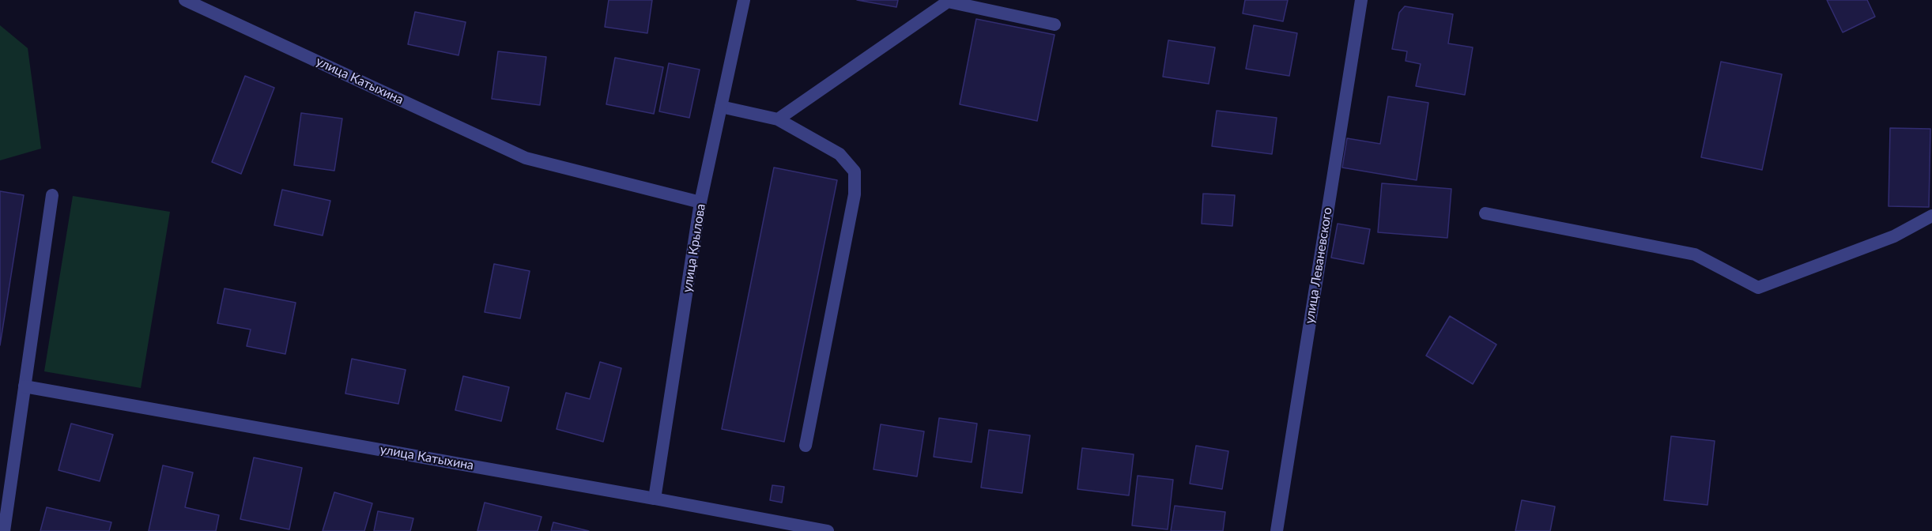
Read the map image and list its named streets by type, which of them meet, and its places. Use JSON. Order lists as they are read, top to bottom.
{
  "streets": {
    "street": ["улица Катыхина", "улица Крылова", "улица Леваневского"]
  },
  "crossings": [
    ["улица Катыхина", "улица Крылова"]
  ]
}
